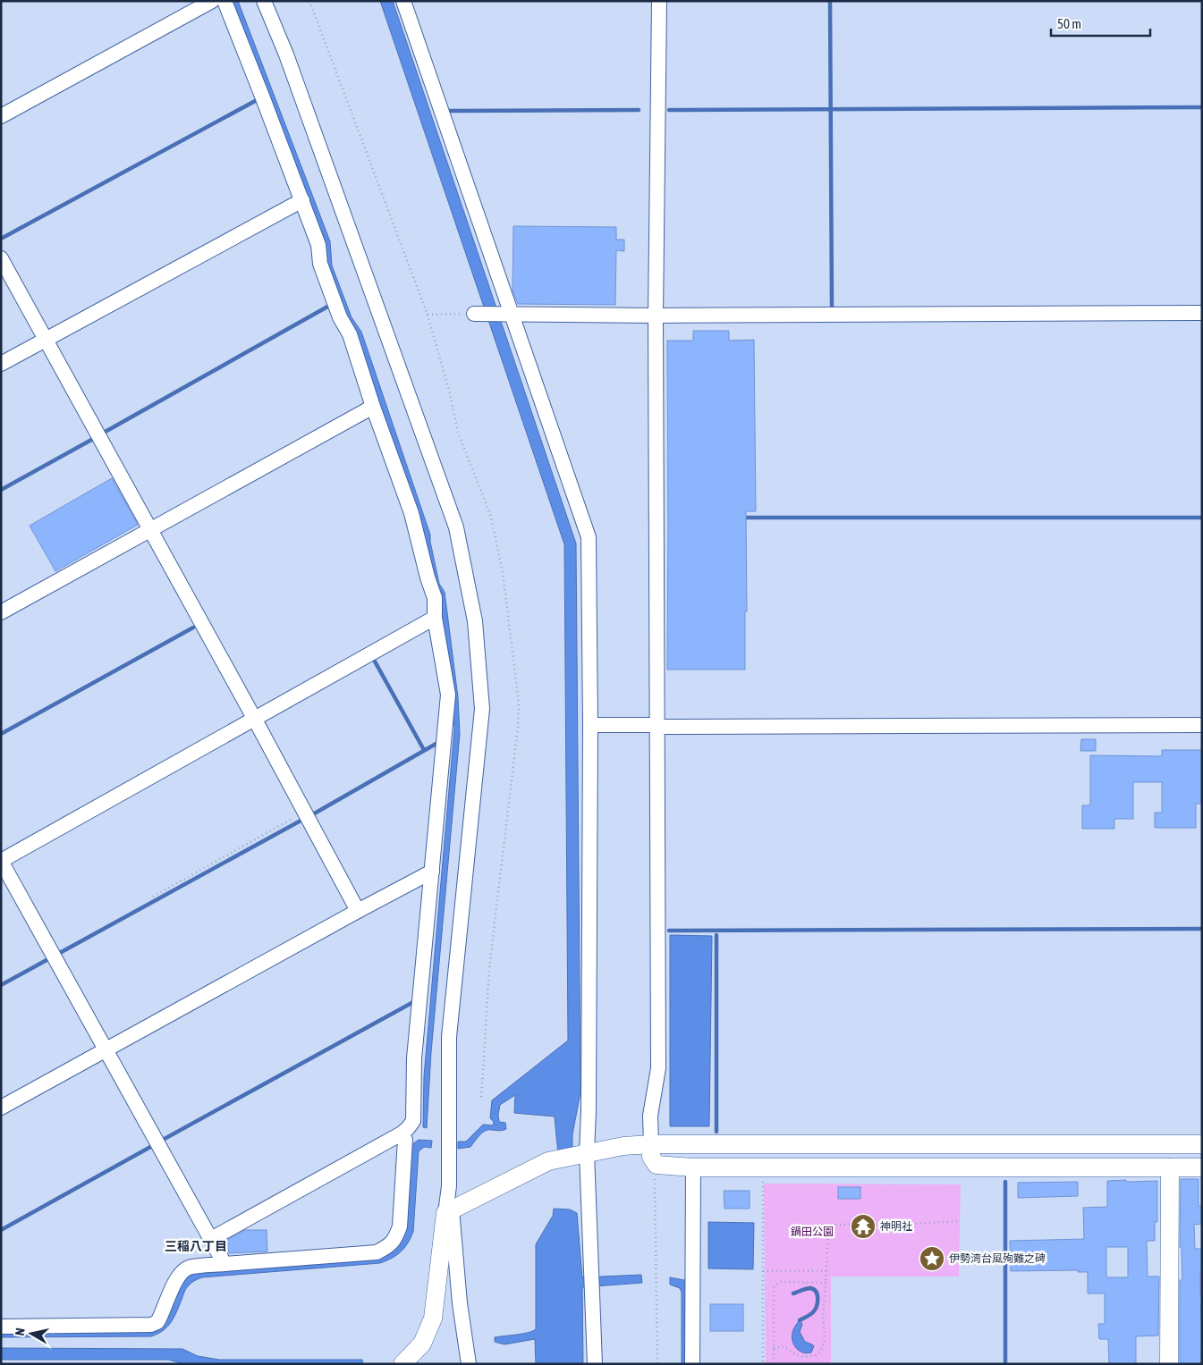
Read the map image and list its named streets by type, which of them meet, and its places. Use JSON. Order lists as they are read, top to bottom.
{
  "districts": ["三稲八丁目"],
  "parks": ["鍋田公園"],
  "places": {
    "temple": ["神明社"],
    "place": ["伊勢湾台風殉難之碑"]
  },
  "scale_bar": "50 m",
  "north": "left"
}
